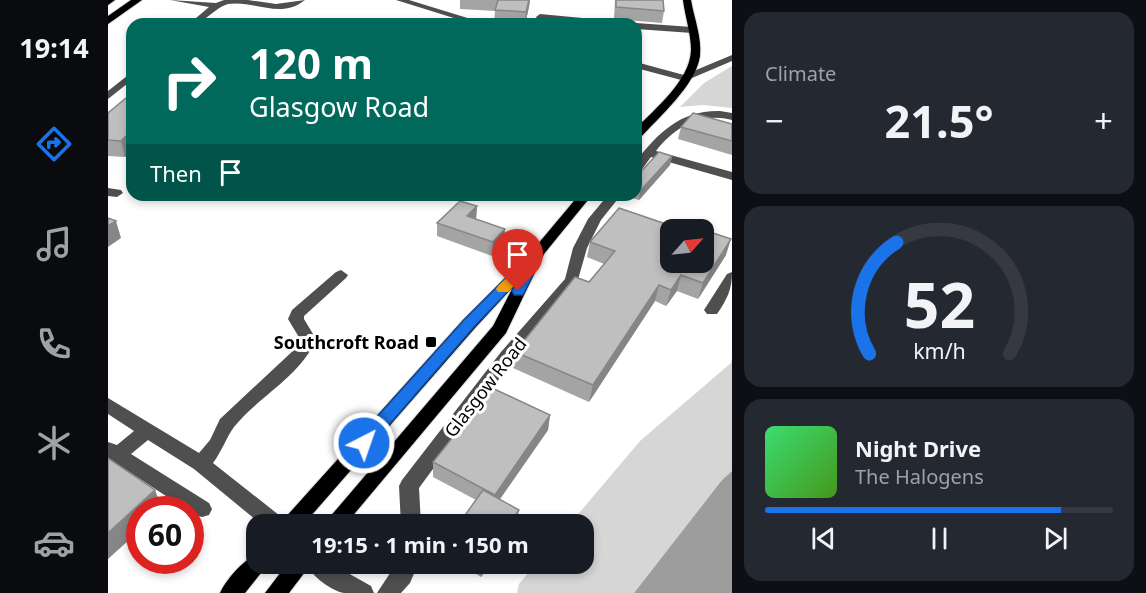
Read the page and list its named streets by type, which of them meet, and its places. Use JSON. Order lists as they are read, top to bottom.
{
  "streets": {
    "main road": ["Glasgow Road"]
  },
  "places": {
    "transit": ["Southcroft Road"]
  },
  "north": "top right",
  "page": {
    "tabs": "19:14",
    "tile": "Climate",
    "turn": ["120 m", "Glasgow Road"],
    "heat": ["−", "21.5°", "+"],
    "then": "Then",
    "song": ["Night Drive", "The Halogens"],
    "limit": "60",
    "trip": "19:15 · 1 min · 150 m",
    "gauge": ["52", "km/h"]
  }
}
